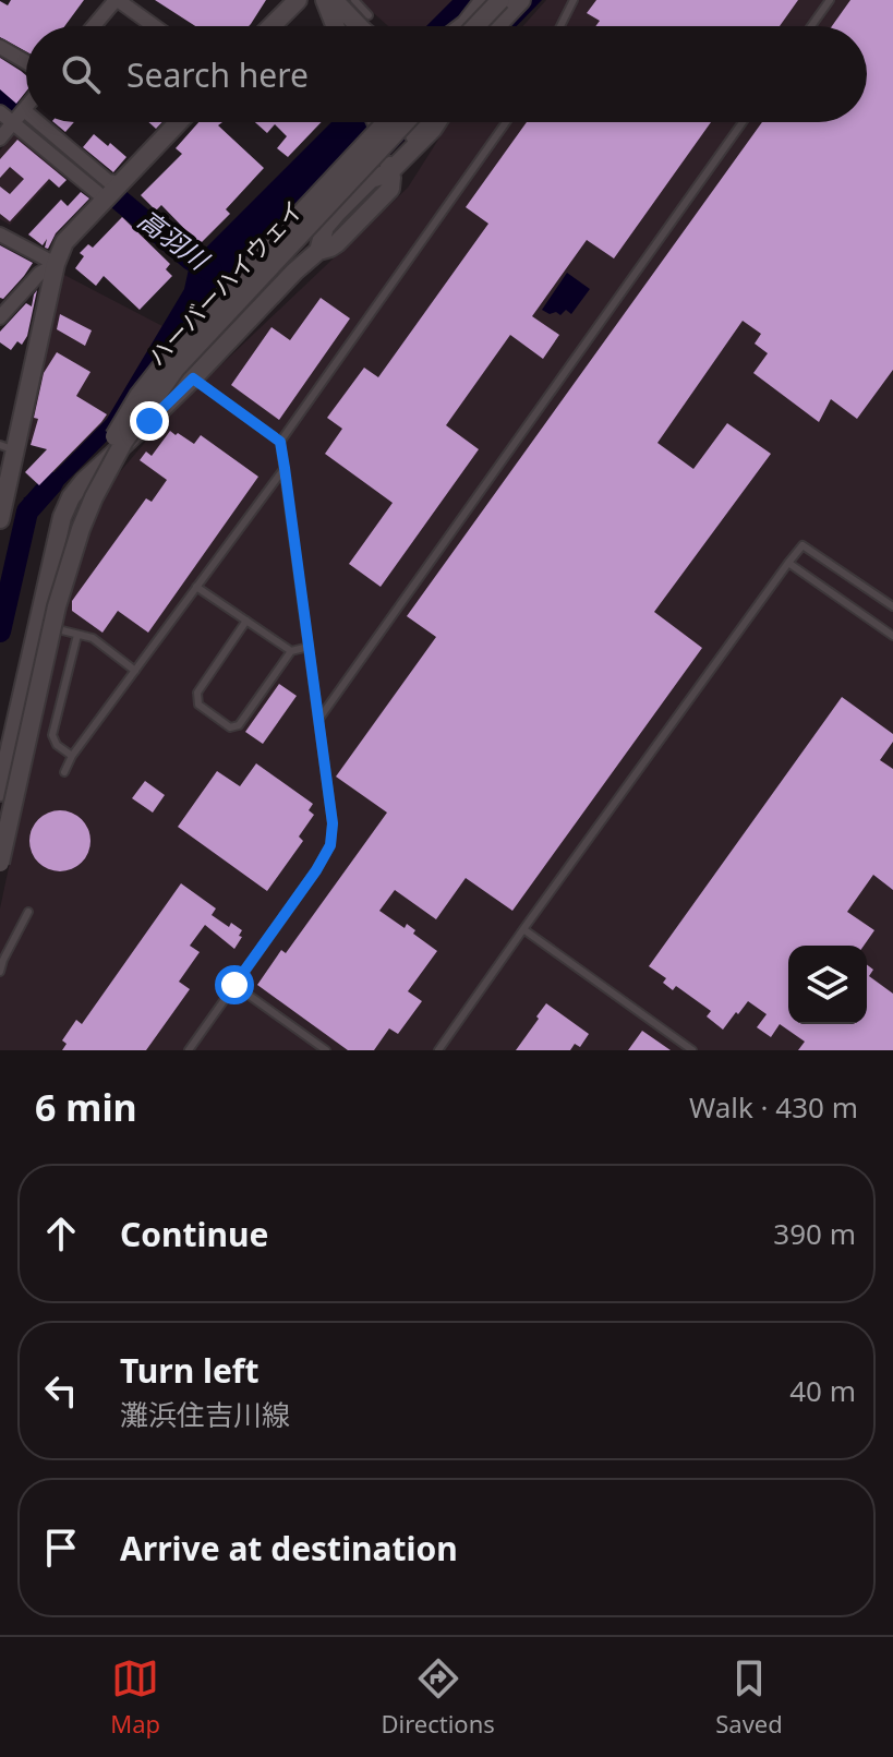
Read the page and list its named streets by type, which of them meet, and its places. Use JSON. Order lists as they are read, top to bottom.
{
  "streets": {
    "street": ["ハーバーハイウェイ"]
  },
  "water": ["高羽川"],
  "page": {
    "search": "Search here",
    "heading": ["6 min", "Walk · 430 m"],
    "list": [
      ["Continue", "390 m"],
      ["Turn left", "灘浜住吉川線", "40 m"],
      "Arrive at destination"
    ],
    "nav": ["Map", "Directions", "Saved"]
  }
}
